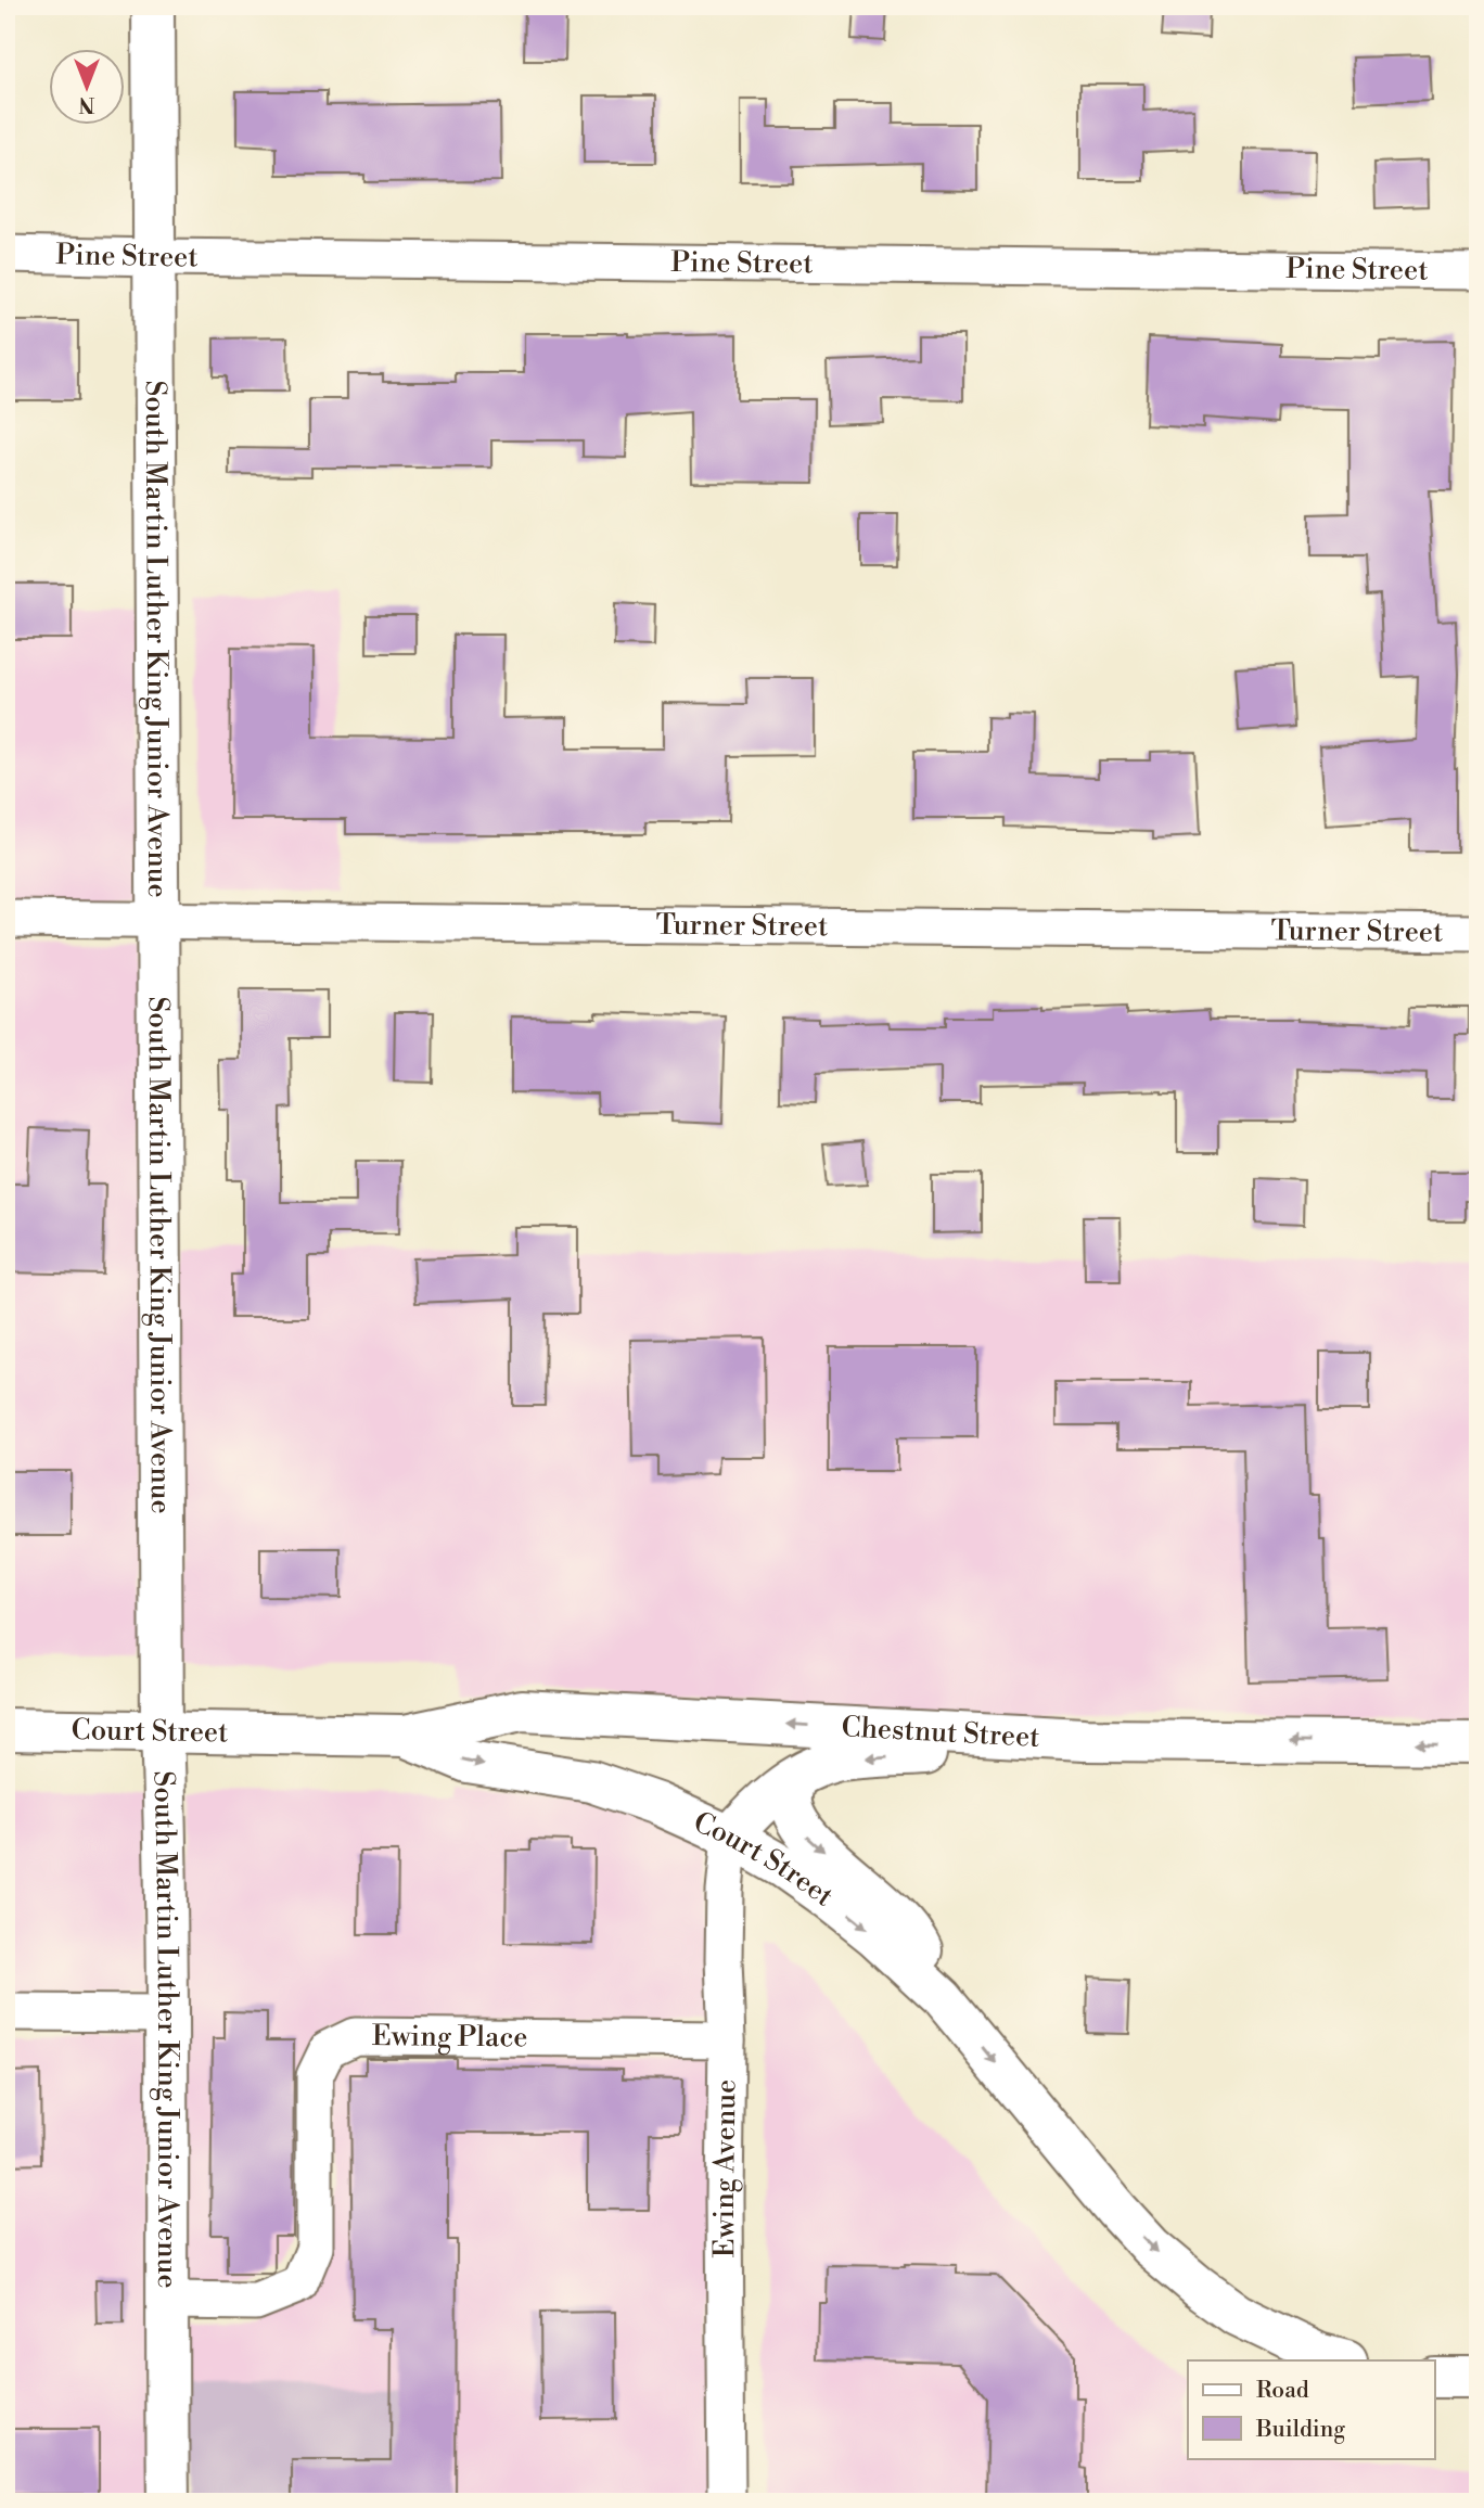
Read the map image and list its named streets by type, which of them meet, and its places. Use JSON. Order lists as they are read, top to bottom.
{
  "streets": {
    "main road": ["South Martin Luther King Junior Avenue", "Court Street", "Chestnut Street"],
    "street": [
      "Pine Street",
      "Turner Street",
      "Ewing Place",
      "Ewing Avenue"
    ]
  },
  "crossings": [
    ["Pine Street", "South Martin Luther King Junior Avenue"],
    ["South Martin Luther King Junior Avenue", "Turner Street"],
    ["South Martin Luther King Junior Avenue", "Court Street"],
    ["South Martin Luther King Junior Avenue", "Ewing Place"],
    ["Court Street", "Chestnut Street"],
    ["Court Street", "Ewing Avenue"],
    ["Ewing Place", "Ewing Avenue"]
  ],
  "one_way": ["Court Street", "Chestnut Street"],
  "legend": ["Road", "Building"],
  "north": "bottom"
}
